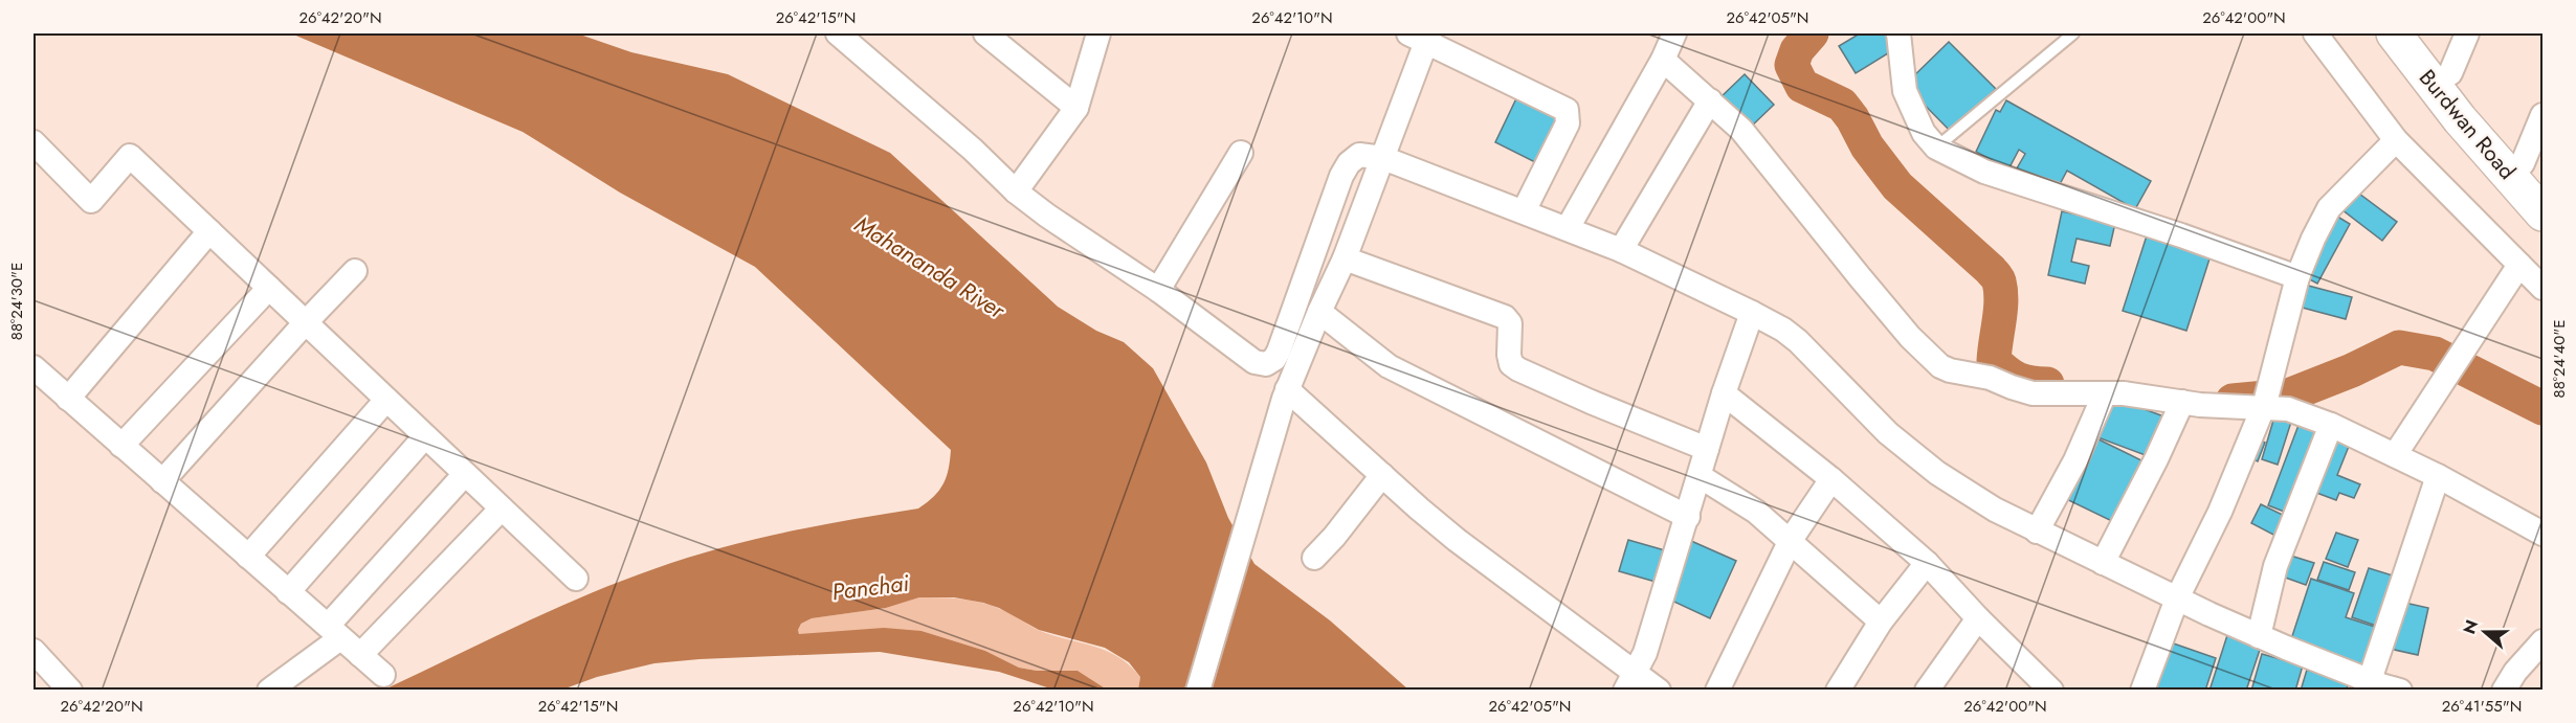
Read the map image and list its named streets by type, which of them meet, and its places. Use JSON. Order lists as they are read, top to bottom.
{
  "streets": {
    "main road": ["Burdwan Road"]
  },
  "water": ["Mahananda River", "Panchai"],
  "north": "left",
  "coordinates": [
    "26°42'20\"N",
    "26°42'15\"N",
    "26°42'10\"N",
    "26°42'05\"N",
    "26°42'00\"N",
    "88°24'30\"E",
    "88°24'40\"E",
    "26°41'55\"N"
  ]
}
